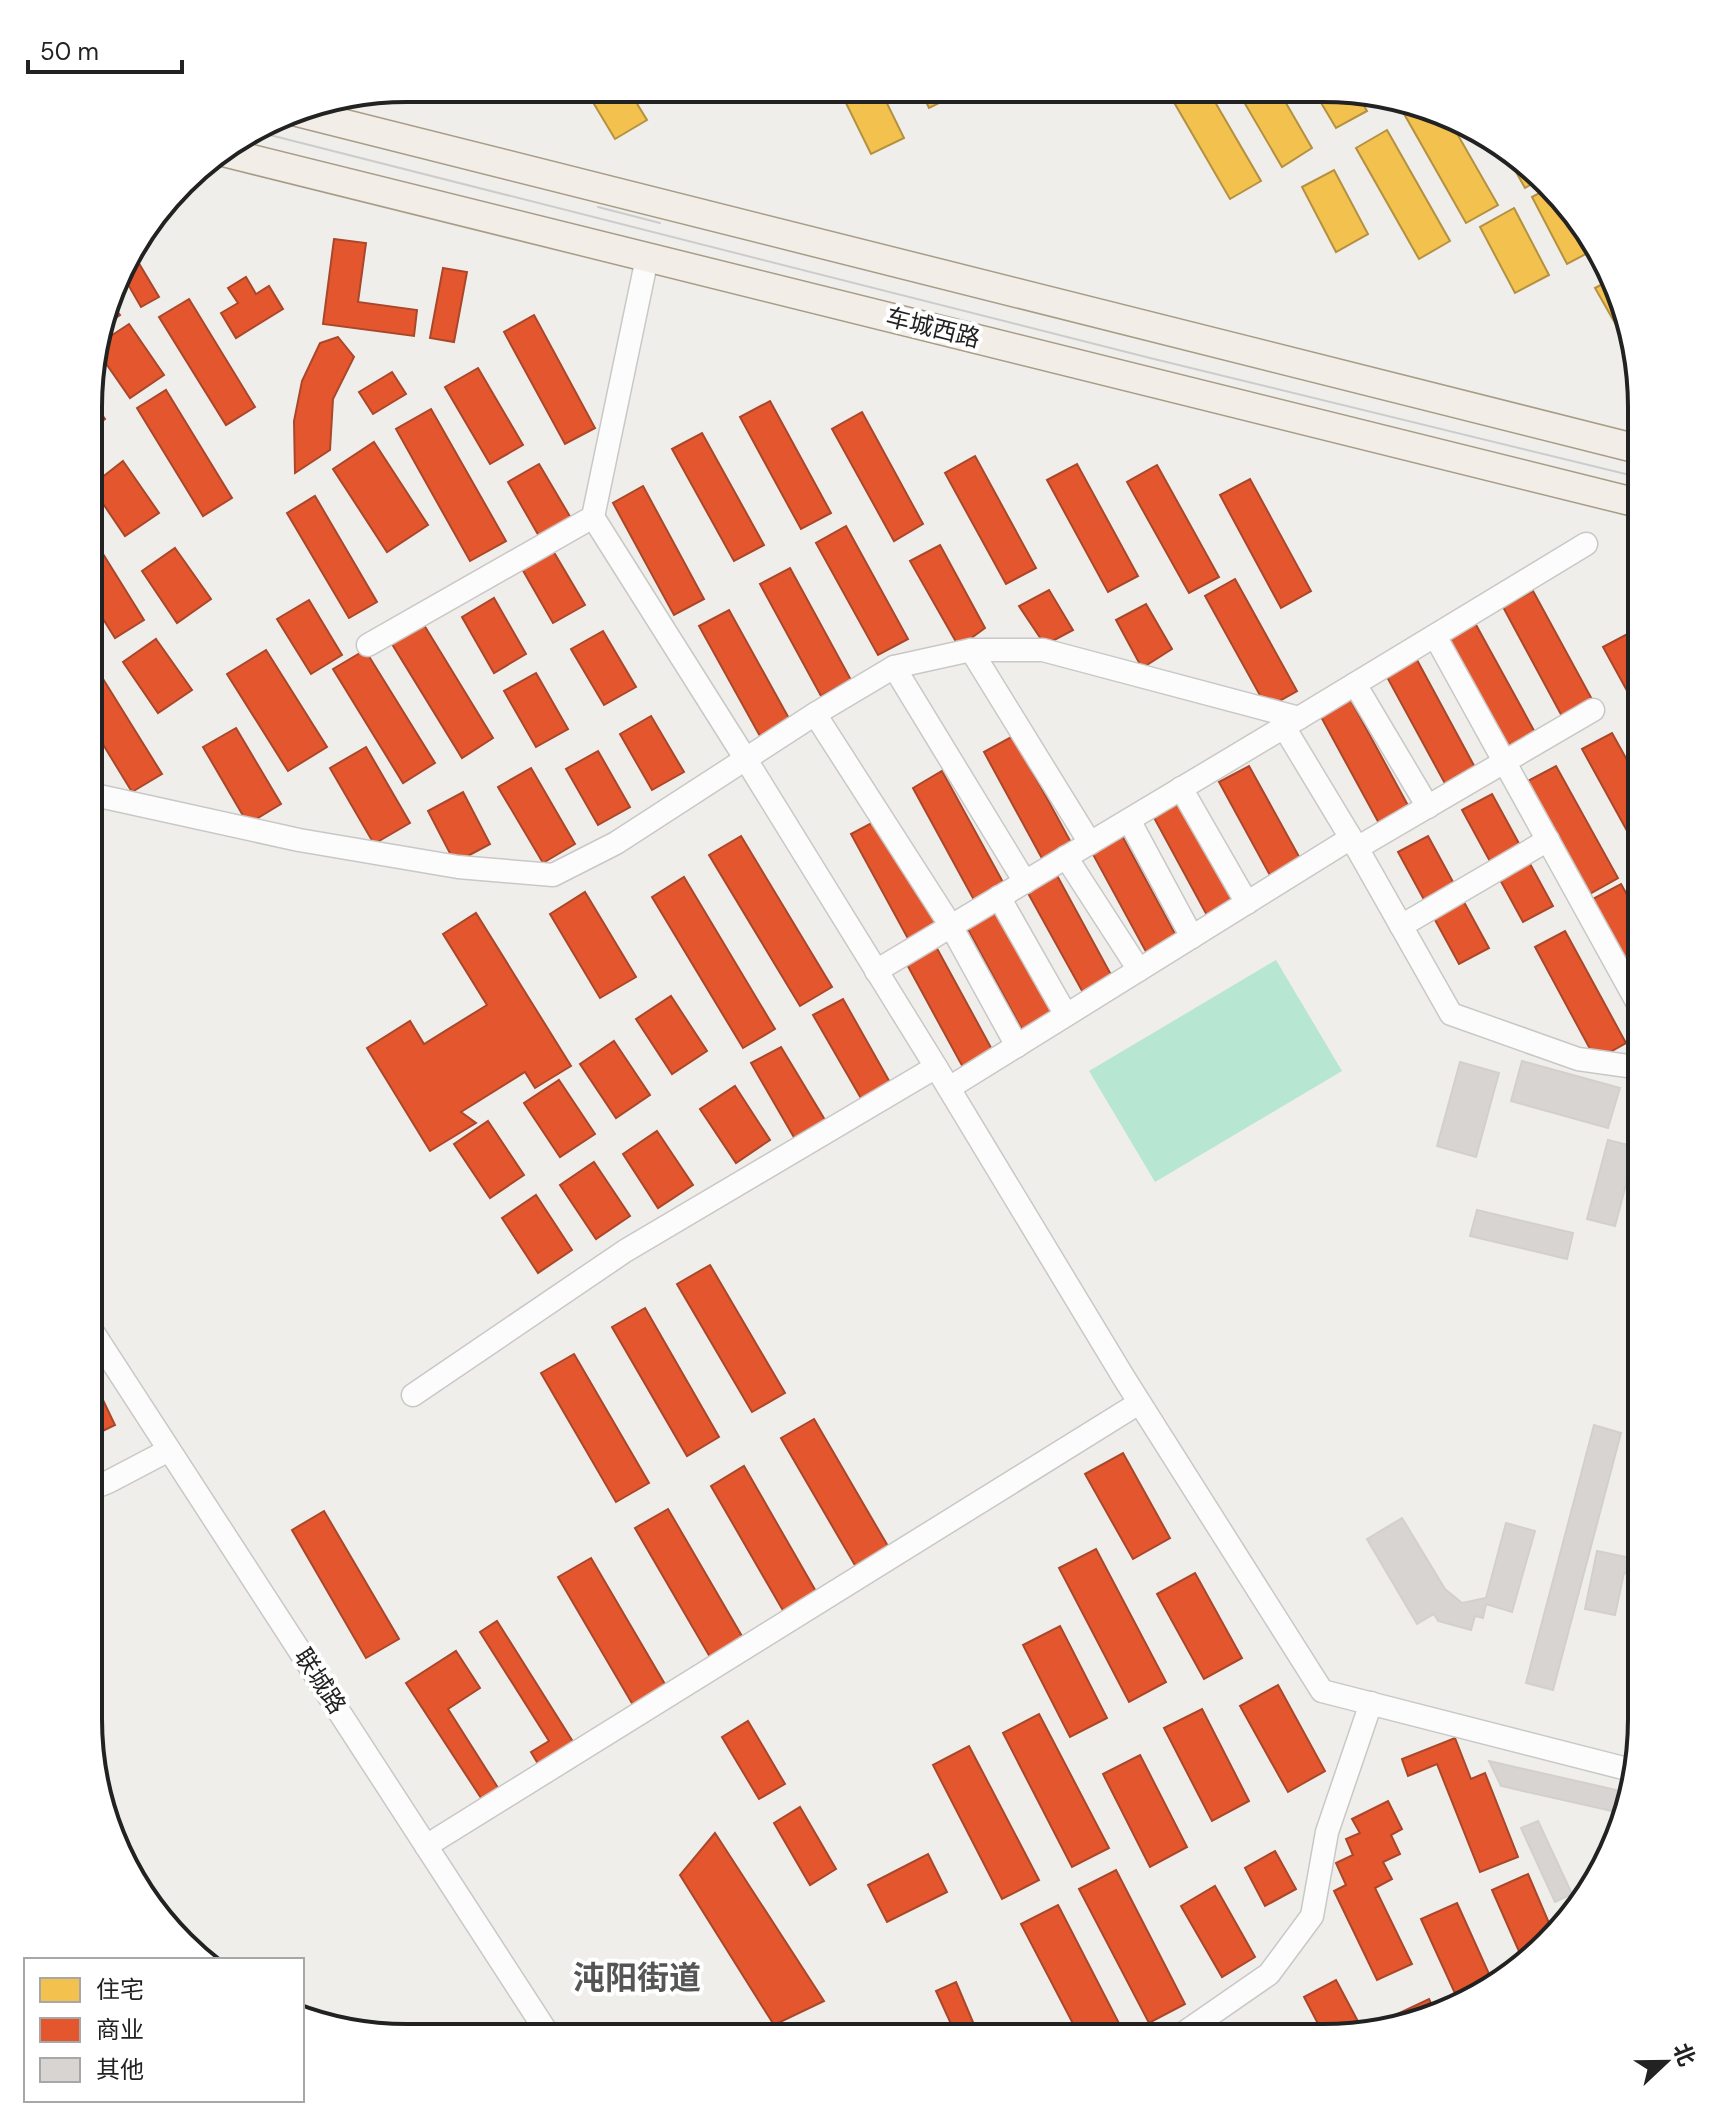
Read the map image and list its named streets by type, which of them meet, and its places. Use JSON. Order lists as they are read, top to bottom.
{
  "streets": {
    "main road": ["车城西路"],
    "street": ["联城路"]
  },
  "districts": ["沌阳街道"],
  "legend": ["住宅", "商业", "其他"],
  "scale_bar": "50 m",
  "north": "right"
}
